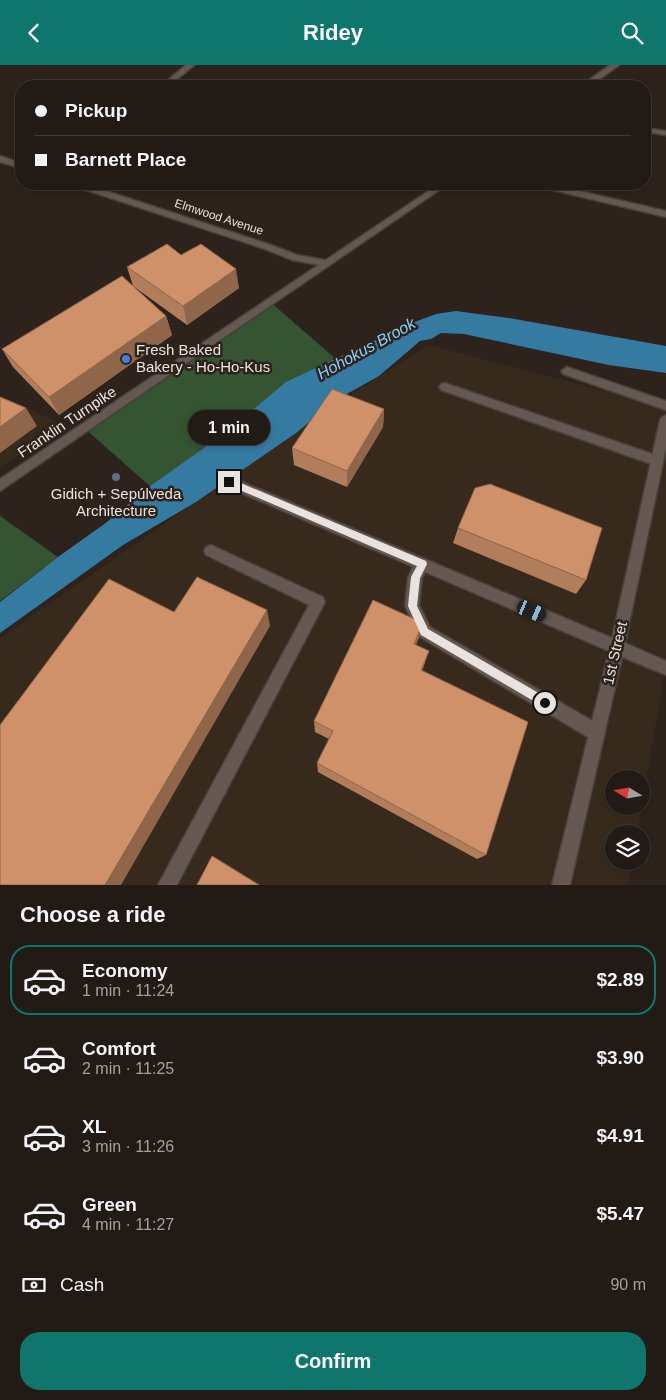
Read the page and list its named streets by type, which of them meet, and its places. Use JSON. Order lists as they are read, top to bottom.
{
  "streets": {
    "street": ["Elmwood Avenue", "Franklin Turnpike", "1st Street"]
  },
  "crossings": [
    ["Elmwood Avenue", "Franklin Turnpike"]
  ],
  "water": ["Hohokus Brook"],
  "places": ["Fresh Baked Bakery - Ho-Ho-Kus", "Gidich + Sepúlveda Architecture"],
  "north": "left",
  "page": {
    "header": "Ridey",
    "banner": ["Pickup", "Barnett Place"],
    "bubble": "1 min",
    "heading": "Choose a ride",
    "list": [
      {
        "name": "Economy",
        "note": "1 min · 11:24",
        "value": "$2.89"
      },
      {
        "name": "Comfort",
        "note": "2 min · 11:25",
        "value": "$3.90"
      },
      {
        "name": "XL",
        "note": "3 min · 11:26",
        "value": "$4.91"
      },
      {
        "name": "Green",
        "note": "4 min · 11:27",
        "value": "$5.47"
      }
    ],
    "pay": ["Cash", "90 m"],
    "buttons": "Confirm"
  }
}
